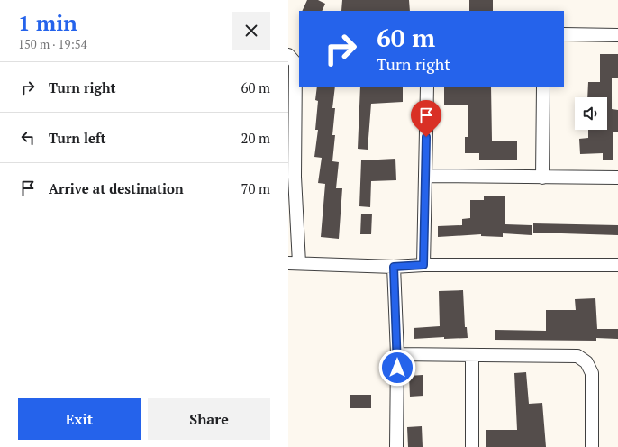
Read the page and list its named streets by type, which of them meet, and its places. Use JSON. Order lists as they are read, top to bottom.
{
  "page": {
    "heading": ["1 min", "150 m · 19:54"],
    "turn": ["60 m", "Turn right"],
    "list": [
      {
        "name": "Turn right",
        "value": "60 m"
      },
      {
        "name": "Turn left",
        "value": "20 m"
      },
      {
        "name": "Arrive at destination",
        "value": "70 m"
      }
    ],
    "buttons": ["Exit", "Share"]
  }
}
